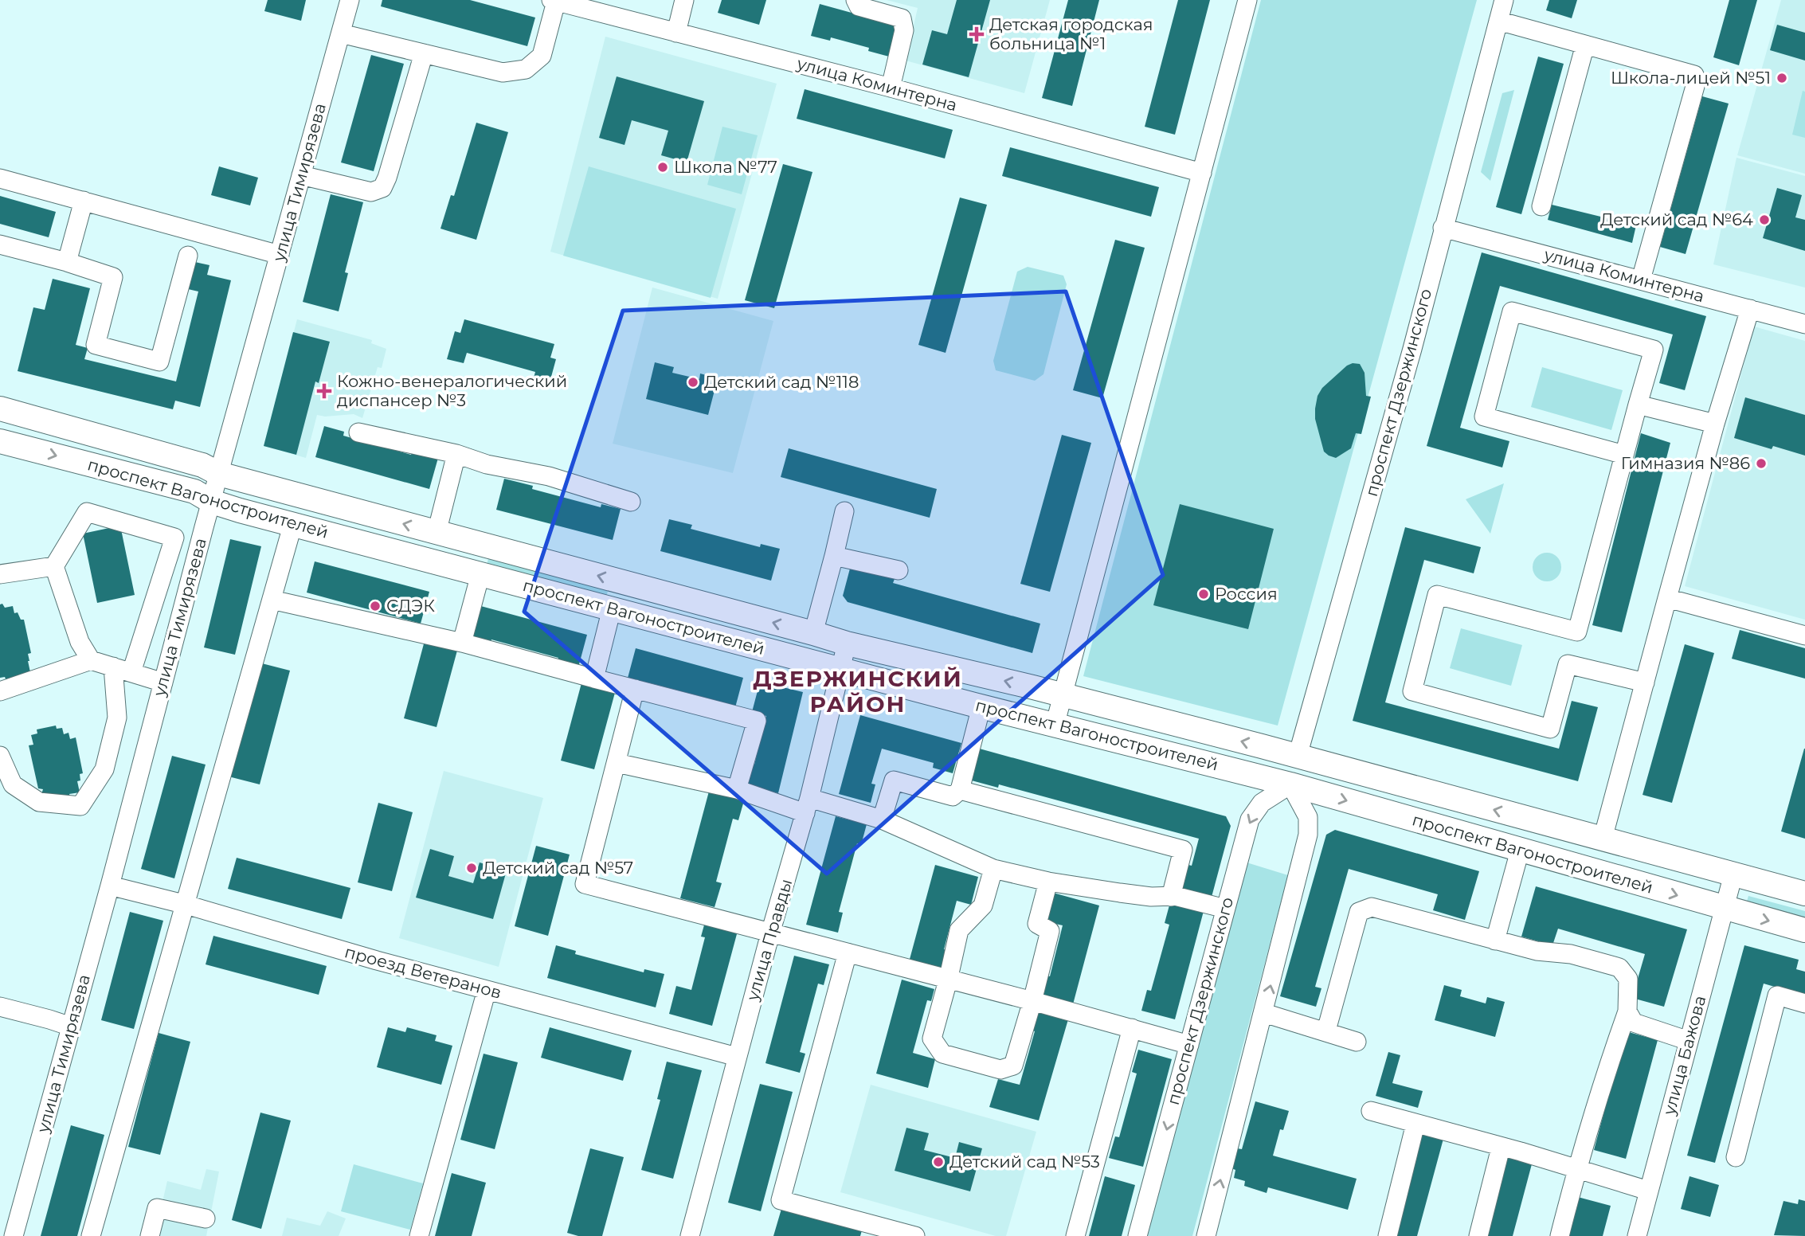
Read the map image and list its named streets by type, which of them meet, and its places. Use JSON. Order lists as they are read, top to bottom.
{
  "streets": {
    "main road": ["проспект Дзержинского", "проспект Вагоностроителей"],
    "street": [
      "улица Коминтерна",
      "улица Тимирязева",
      "улица Правды",
      "проезд Ветеранов",
      "улица Бажова"
    ]
  },
  "crossings": [
    ["улица Коминтерна", "проспект Дзержинского"],
    ["улица Тимирязева", "проспект Вагоностроителей"],
    ["улица Тимирязева", "проезд Ветеранов"],
    ["проспект Дзержинского", "проспект Вагоностроителей"],
    ["проспект Вагоностроителей", "улица Правды"],
    ["проспект Вагоностроителей", "улица Бажова"],
    ["улица Правды", "проезд Ветеранов"]
  ],
  "districts": ["ДЗЕРЖИНСКИЙ РАЙОН"],
  "places": {
    "health": ["Детская городская больница №1", "Кожно-венералогический диспансер №3"],
    "other": [
      "Школа-лицей №51",
      "Школа №77",
      "Детский сад №64",
      "Детский сад №118",
      "Гимназия №86",
      "Россия",
      "СДЭК",
      "Детский сад №57",
      "Детский сад №53"
    ]
  }
}
